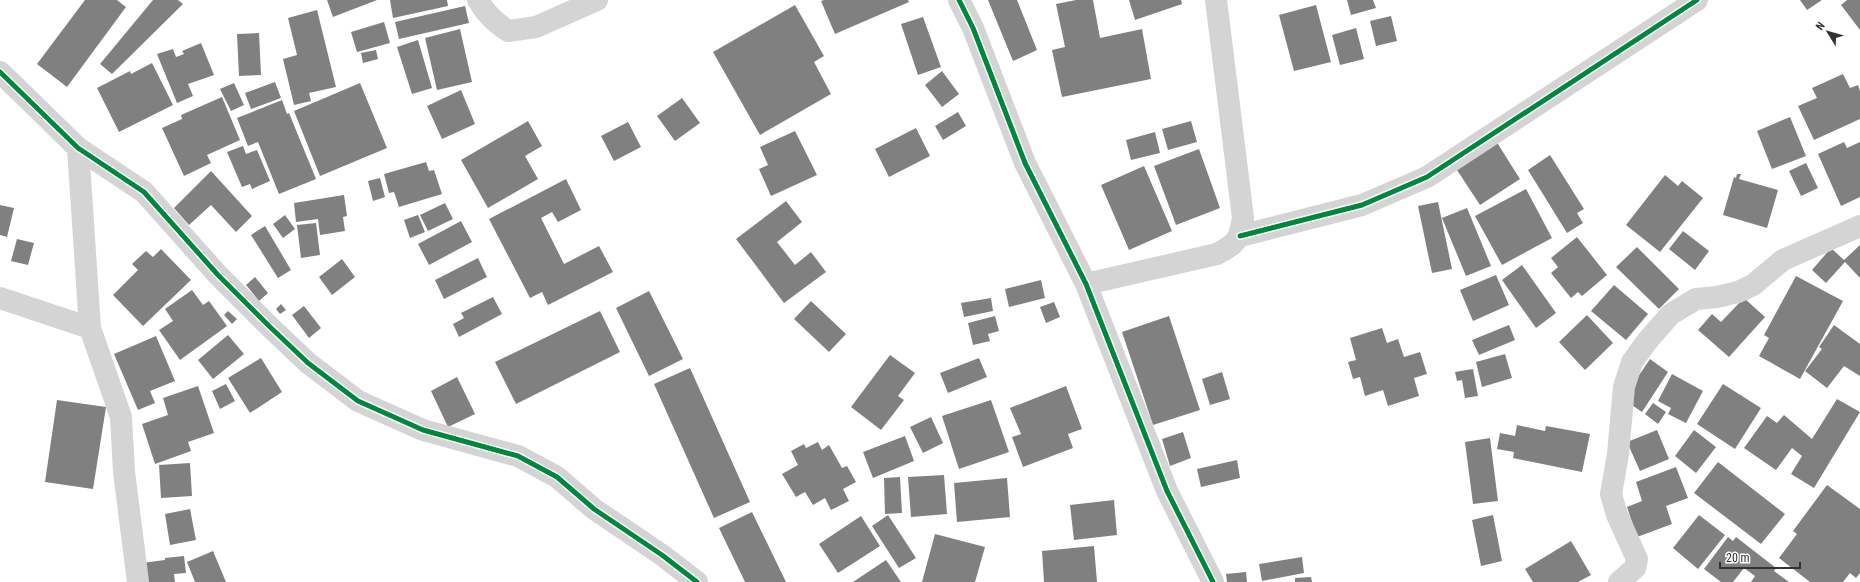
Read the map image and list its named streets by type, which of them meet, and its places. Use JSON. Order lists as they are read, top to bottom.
{
  "scale_bar": "20 m",
  "north": "top left"
}
